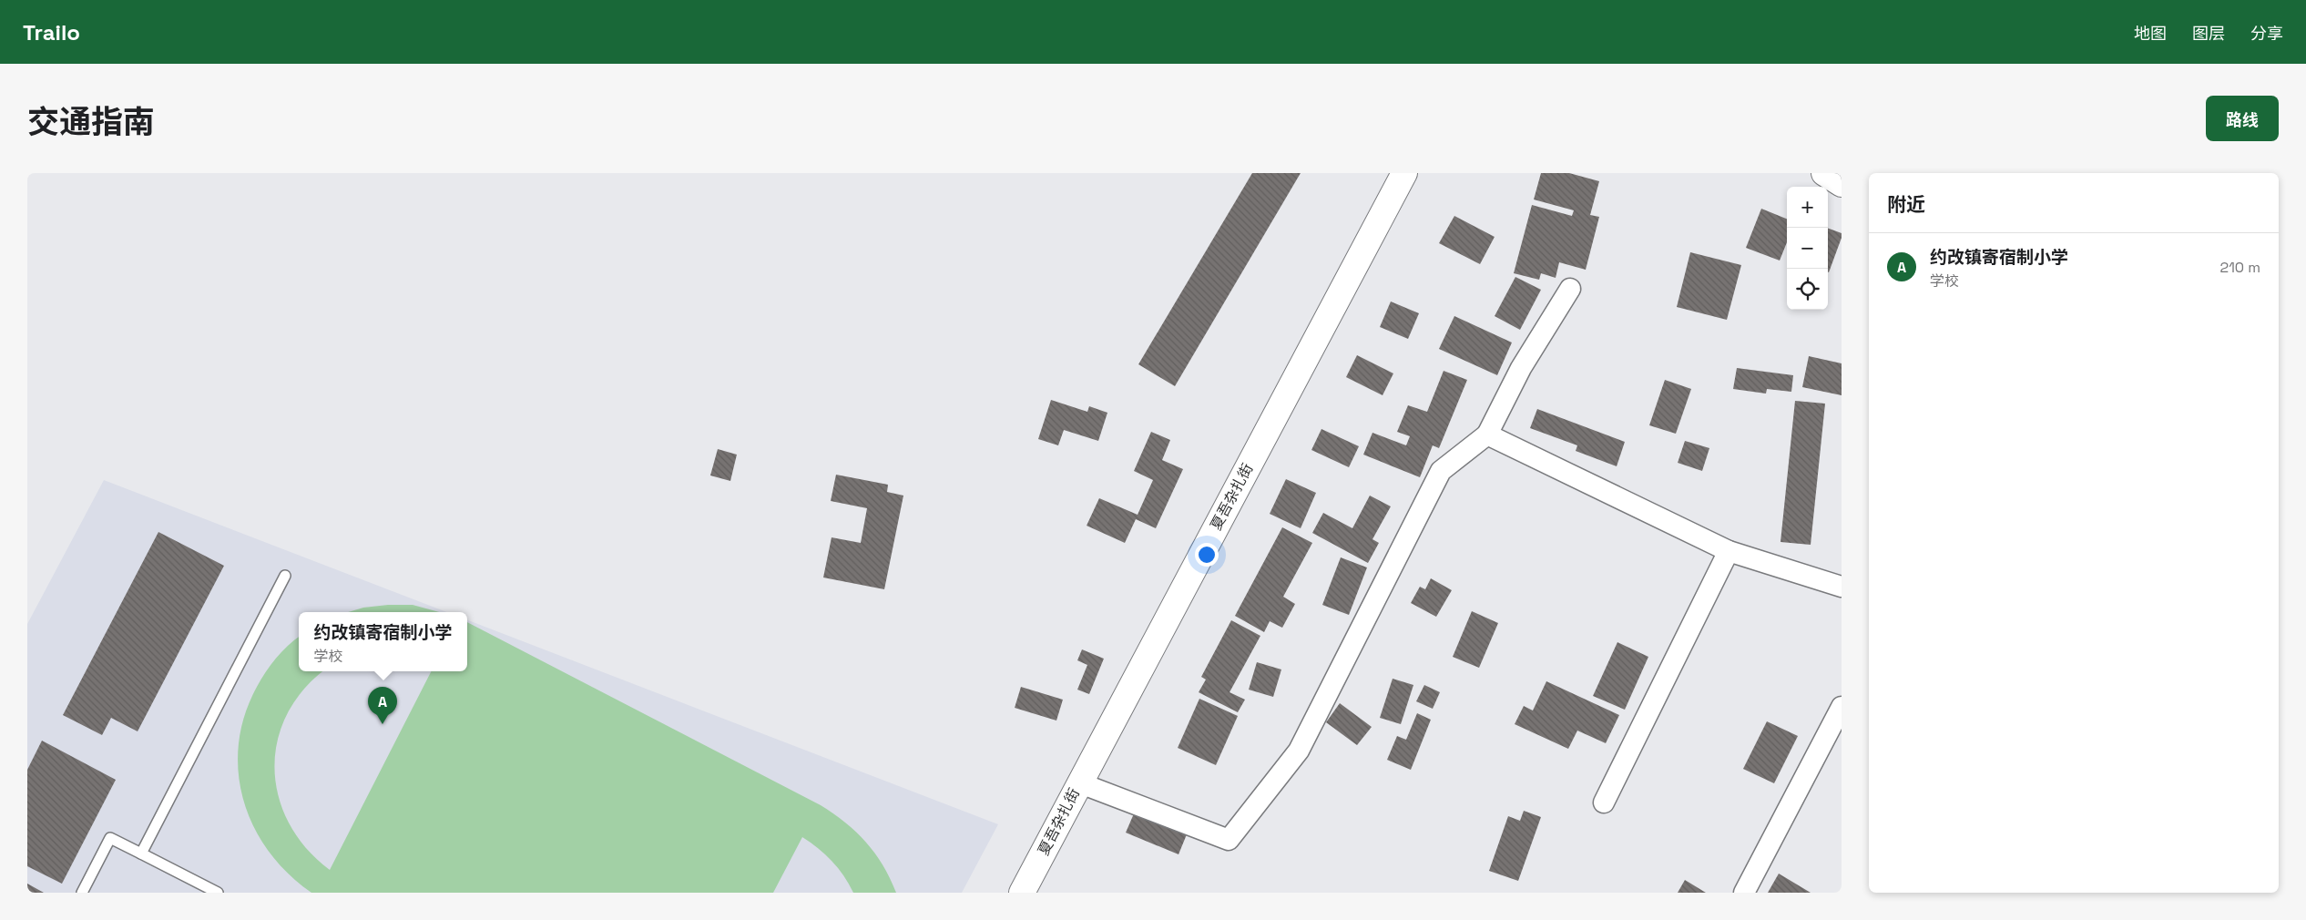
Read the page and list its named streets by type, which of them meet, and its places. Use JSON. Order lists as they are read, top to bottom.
{
  "streets": {
    "main road": ["夏吾杂扎街"]
  },
  "page": {
    "header": "Trailo",
    "nav": ["地图", "图层", "分享"],
    "title": "交通指南",
    "buttons": "路线",
    "heading": "附近",
    "map_buttons": ["+", "−"],
    "list": [
      {
        "mark": "A",
        "name": "约改镇寄宿制小学",
        "note": "学校",
        "value": "210 m"
      }
    ],
    "popup": ["约改镇寄宿制小学", "学校"],
    "pins": "A"
  }
}
